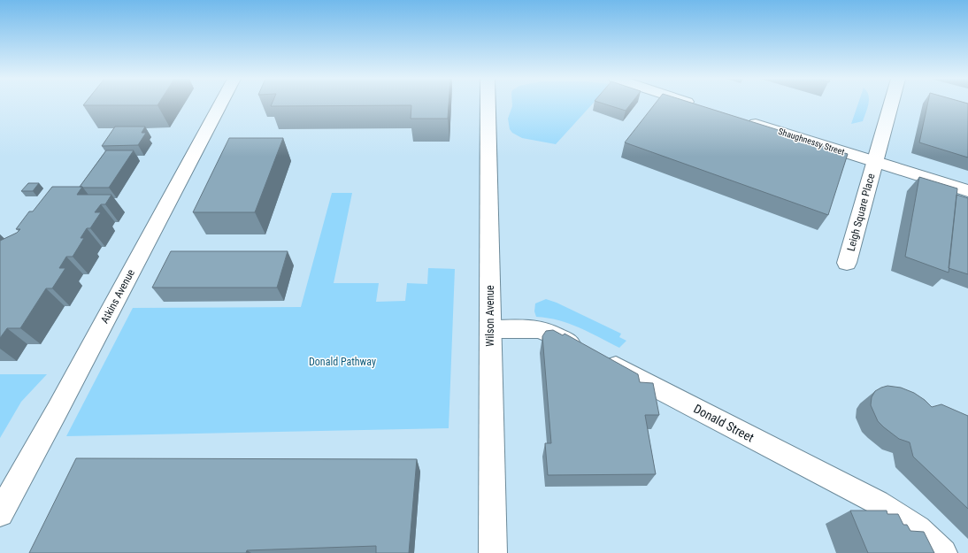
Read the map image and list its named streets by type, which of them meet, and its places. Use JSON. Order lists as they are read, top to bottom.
{
  "streets": {
    "street": [
      "Shaughnessy Street",
      "Leigh Square Place",
      "Atkins Avenue",
      "Wilson Avenue",
      "Donald Street"
    ]
  },
  "crossings": [
    ["Shaughnessy Street", "Leigh Square Place"],
    ["Wilson Avenue", "Donald Street"]
  ],
  "parks": ["Donald Pathway"]
}
